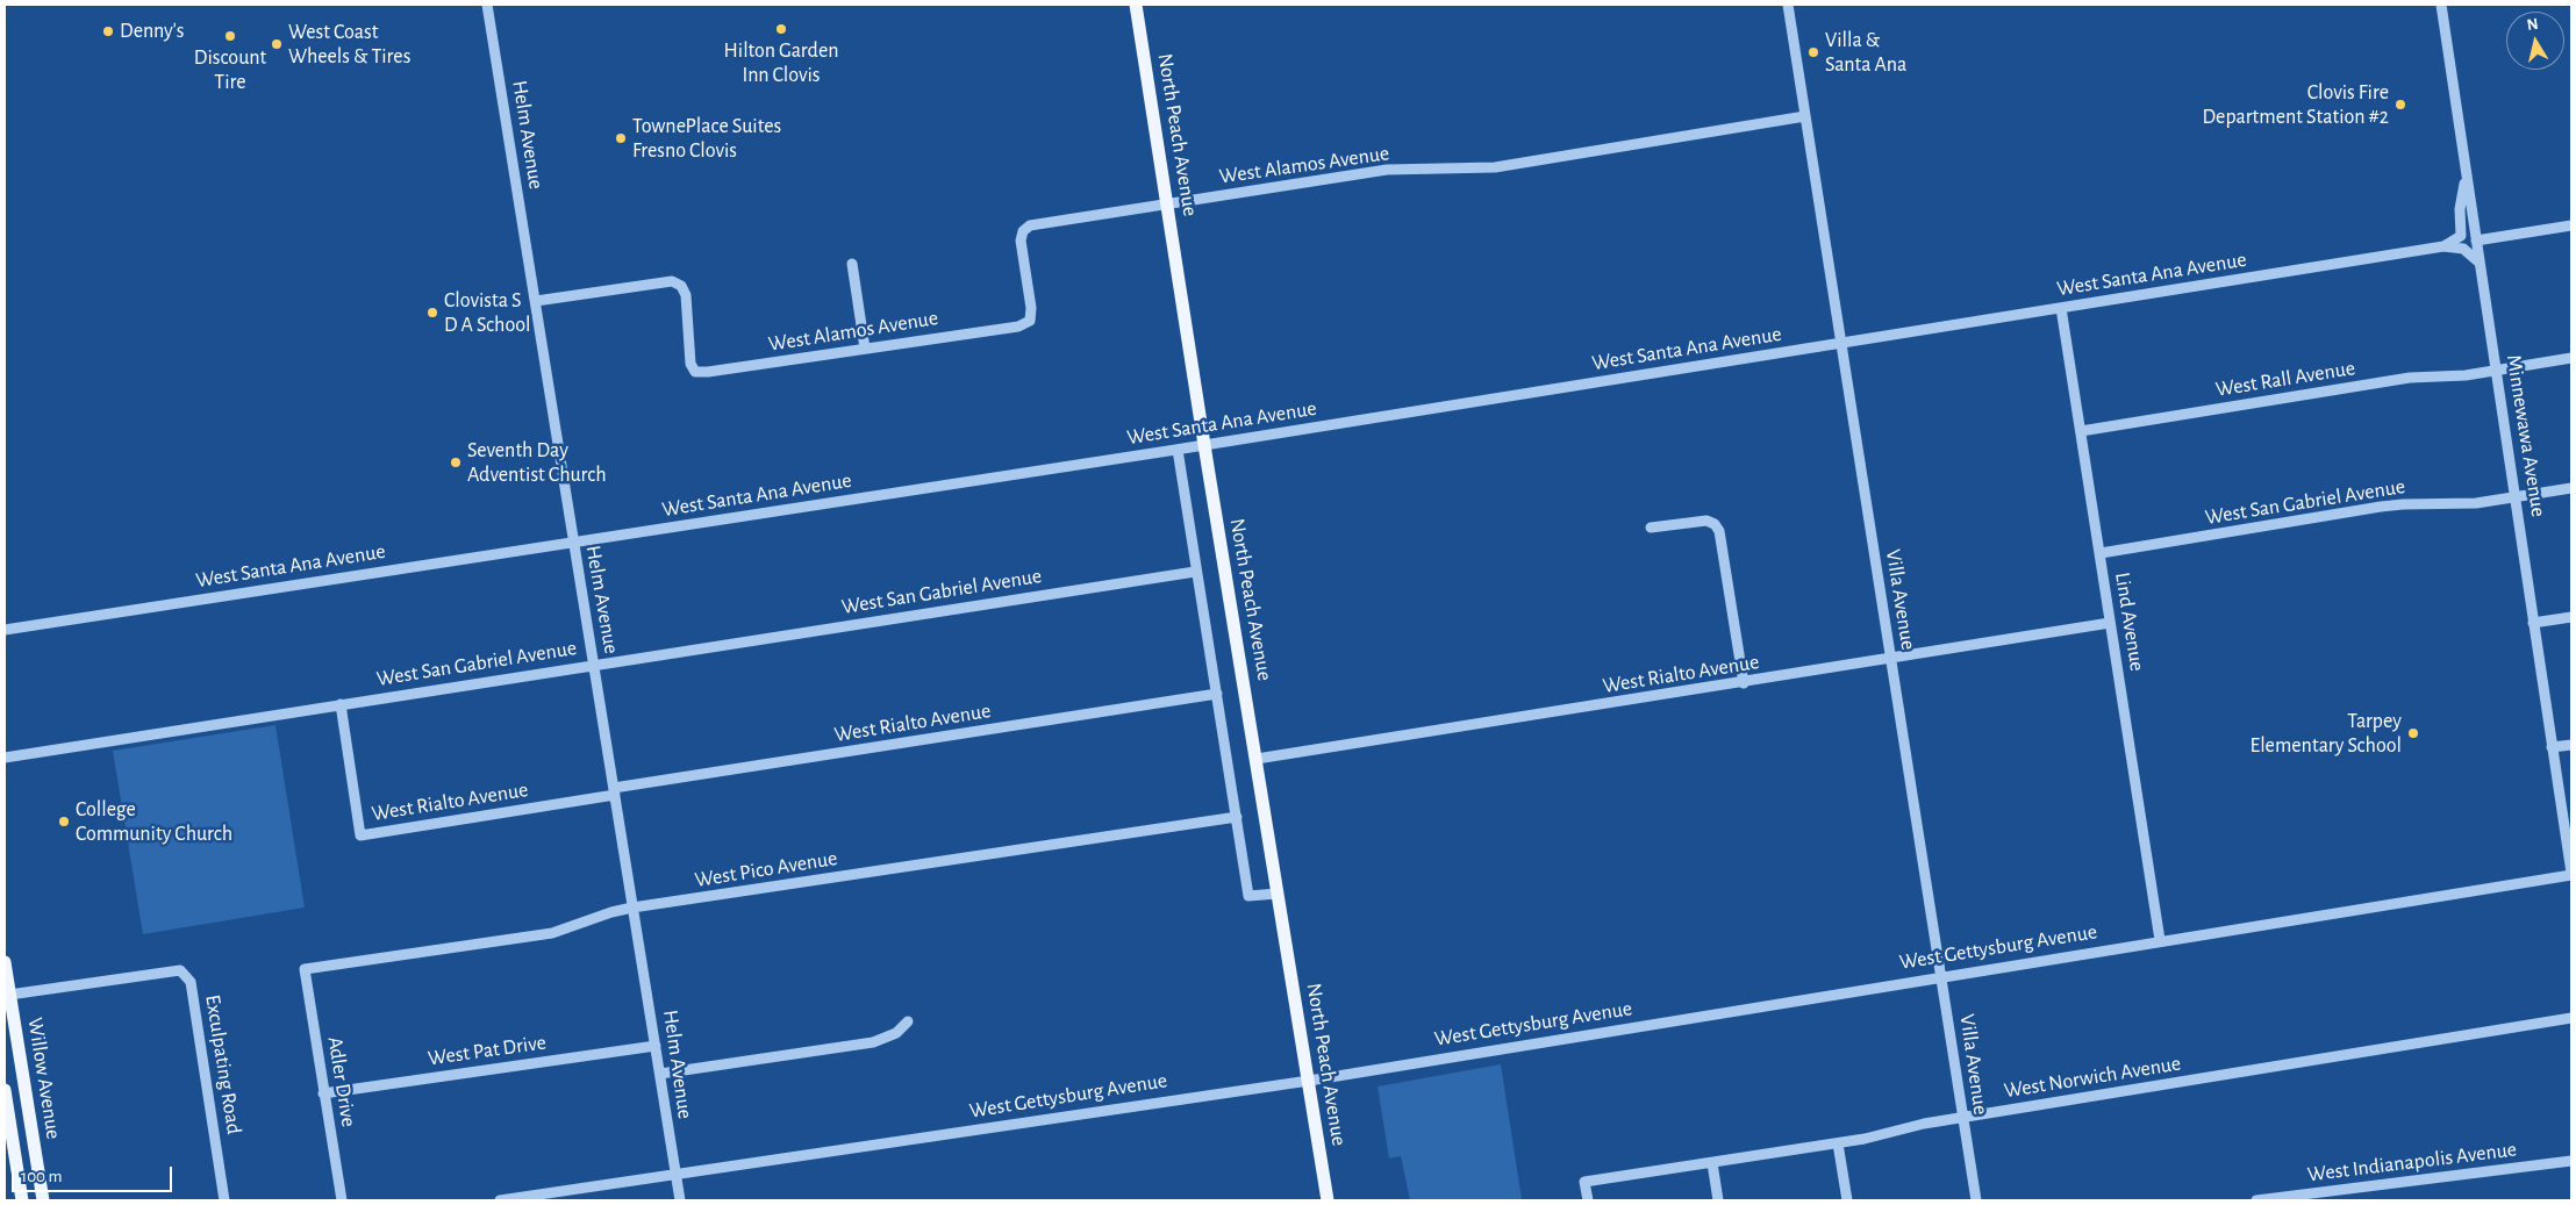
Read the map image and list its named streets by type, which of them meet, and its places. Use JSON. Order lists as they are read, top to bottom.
{
  "streets": {
    "main road": ["North Peach Avenue", "Willow Avenue"],
    "street": [
      "Helm Avenue",
      "West Alamos Avenue",
      "West Santa Ana Avenue",
      "West Rall Avenue",
      "Minnewawa Avenue",
      "West San Gabriel Avenue",
      "Villa Avenue",
      "Lind Avenue",
      "West Rialto Avenue",
      "West Pico Avenue",
      "West Gettysburg Avenue",
      "West Pat Drive",
      "Exculpating Road",
      "West Norwich Avenue",
      "Adler Drive",
      "West Indianapolis Avenue"
    ]
  },
  "crossings": [
    ["Helm Avenue", "West Alamos Avenue"],
    ["Helm Avenue", "West Santa Ana Avenue"],
    ["Helm Avenue", "West San Gabriel Avenue"],
    ["Helm Avenue", "West Rialto Avenue"],
    ["Helm Avenue", "West Pico Avenue"],
    ["Helm Avenue", "West Gettysburg Avenue"],
    ["Helm Avenue", "West Pat Drive"],
    ["North Peach Avenue", "West Alamos Avenue"],
    ["North Peach Avenue", "West Santa Ana Avenue"],
    ["North Peach Avenue", "West Rialto Avenue"],
    ["North Peach Avenue", "West Gettysburg Avenue"],
    ["West Alamos Avenue", "Villa Avenue"],
    ["West Santa Ana Avenue", "Minnewawa Avenue"],
    ["West Santa Ana Avenue", "Villa Avenue"],
    ["West Santa Ana Avenue", "Lind Avenue"],
    ["West Rall Avenue", "Minnewawa Avenue"],
    ["West Rall Avenue", "Lind Avenue"],
    ["Minnewawa Avenue", "West San Gabriel Avenue"],
    ["Minnewawa Avenue", "West Gettysburg Avenue"],
    ["West San Gabriel Avenue", "Lind Avenue"],
    ["West San Gabriel Avenue", "West Rialto Avenue"],
    ["Villa Avenue", "West Rialto Avenue"],
    ["Villa Avenue", "West Gettysburg Avenue"],
    ["Villa Avenue", "West Norwich Avenue"],
    ["Lind Avenue", "West Rialto Avenue"],
    ["Lind Avenue", "West Gettysburg Avenue"],
    ["West Pico Avenue", "Adler Drive"],
    ["West Pat Drive", "Adler Drive"],
    ["Exculpating Road", "Willow Avenue"]
  ],
  "places": [
    "Hilton Garden Inn Clovis",
    "Denny's",
    "Discount Tire",
    "West Coast Wheels & Tires",
    "Villa & Santa Ana",
    "Clovis Fire Department Station #2",
    "TownePlace Suites Fresno Clovis",
    "Clovista S D A School",
    "Seventh Day Adventist Church",
    "Tarpey Elementary School",
    "College Community Church"
  ],
  "scale_bar": "100 m",
  "north": "top"
}
